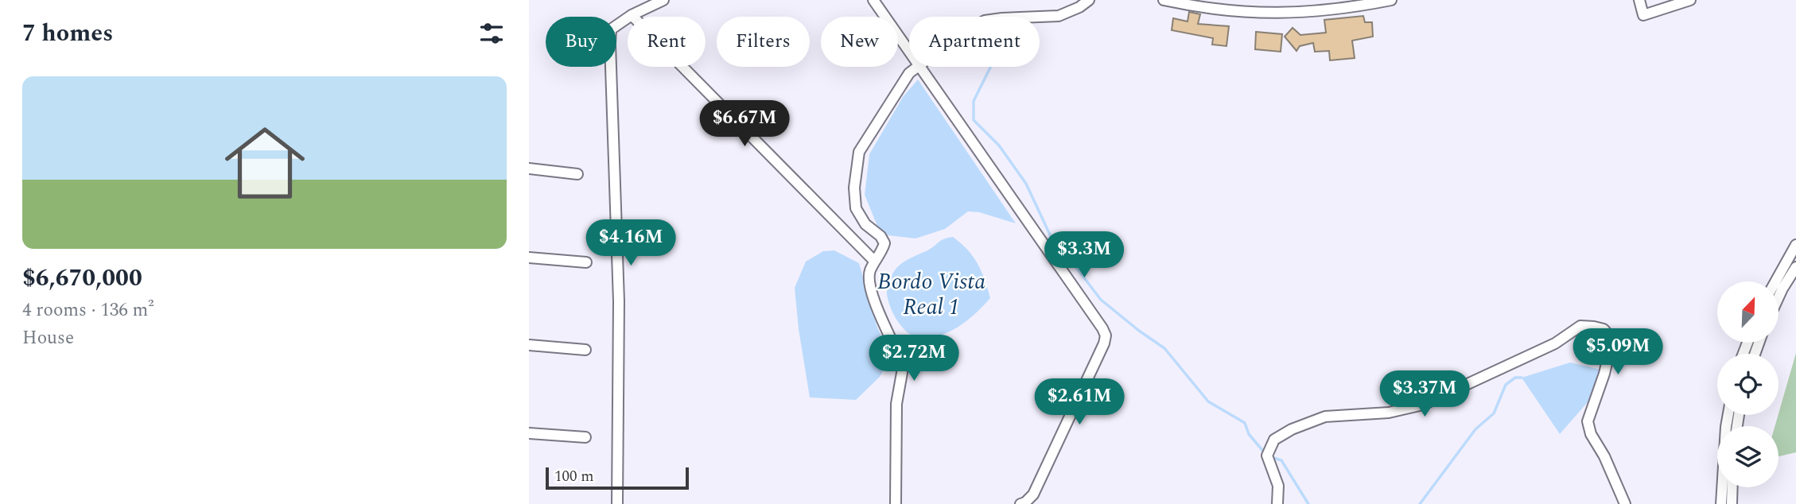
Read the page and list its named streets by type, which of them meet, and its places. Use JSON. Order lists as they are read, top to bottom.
{
  "water": ["Bordo Vista Real 1"],
  "scale_bar": "100 m",
  "north": "top right",
  "page": {
    "heading": "7 homes",
    "chip": [
      "Buy",
      "Rent",
      "Filters",
      "New",
      "Apartment"
    ],
    "list": [
      {
        "name": "$6,670,000",
        "note": "4 rooms · 136 m² · House"
      }
    ],
    "price": [
      "$6.67M",
      "$4.16M",
      "$3.3M",
      "$5.09M",
      "$2.72M",
      "$3.37M",
      "$2.61M"
    ],
    "scale": "100 m"
  }
}
